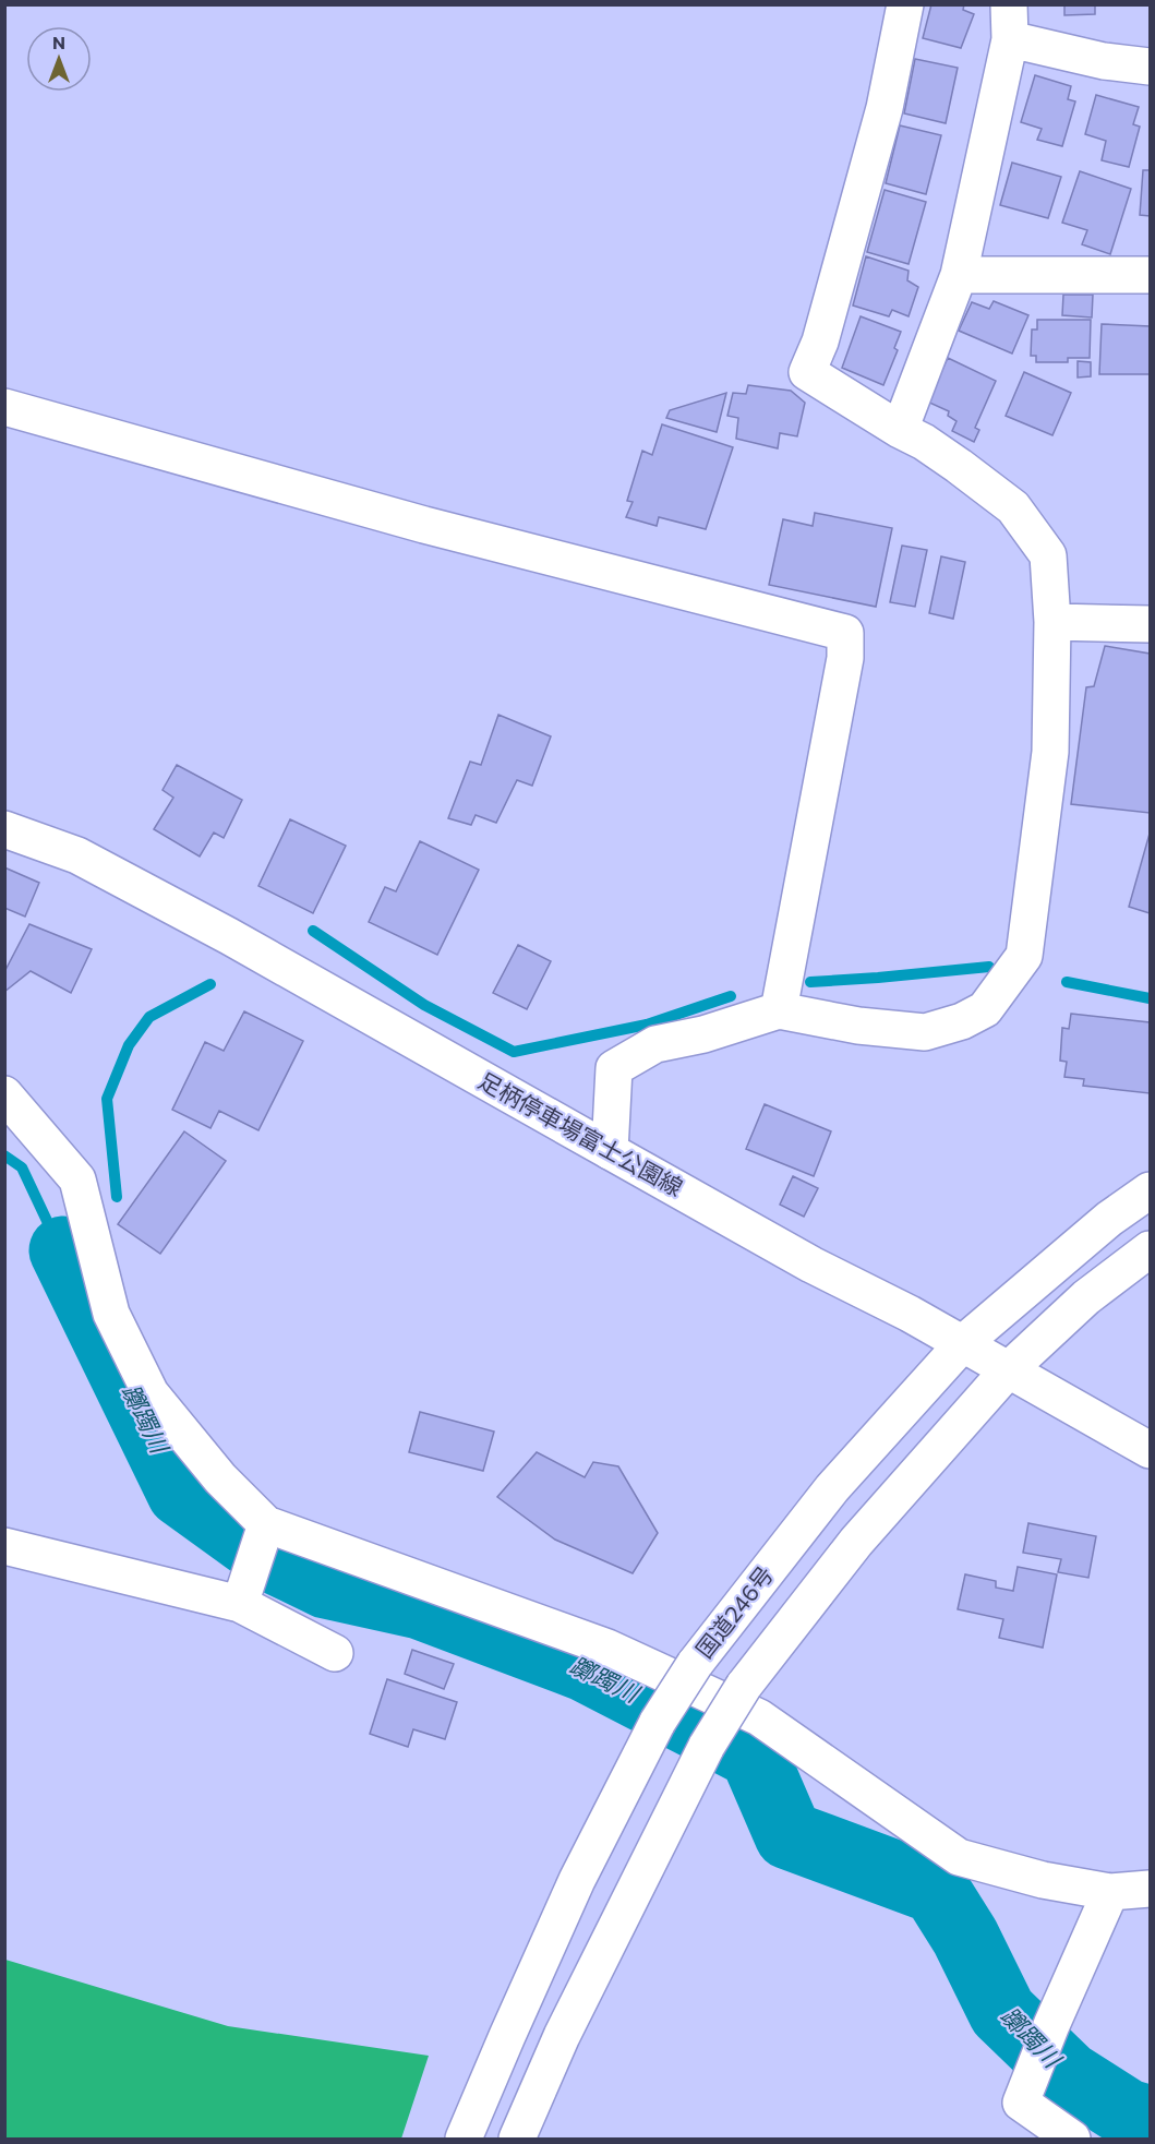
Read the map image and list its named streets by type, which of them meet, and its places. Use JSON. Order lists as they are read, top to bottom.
{
  "streets": {
    "main road": ["足柄停車場富士公園線", "国道246号"]
  },
  "crossings": [
    ["足柄停車場富士公園線", "国道246号"]
  ],
  "water": ["躑躅川"],
  "north": "top"
}
